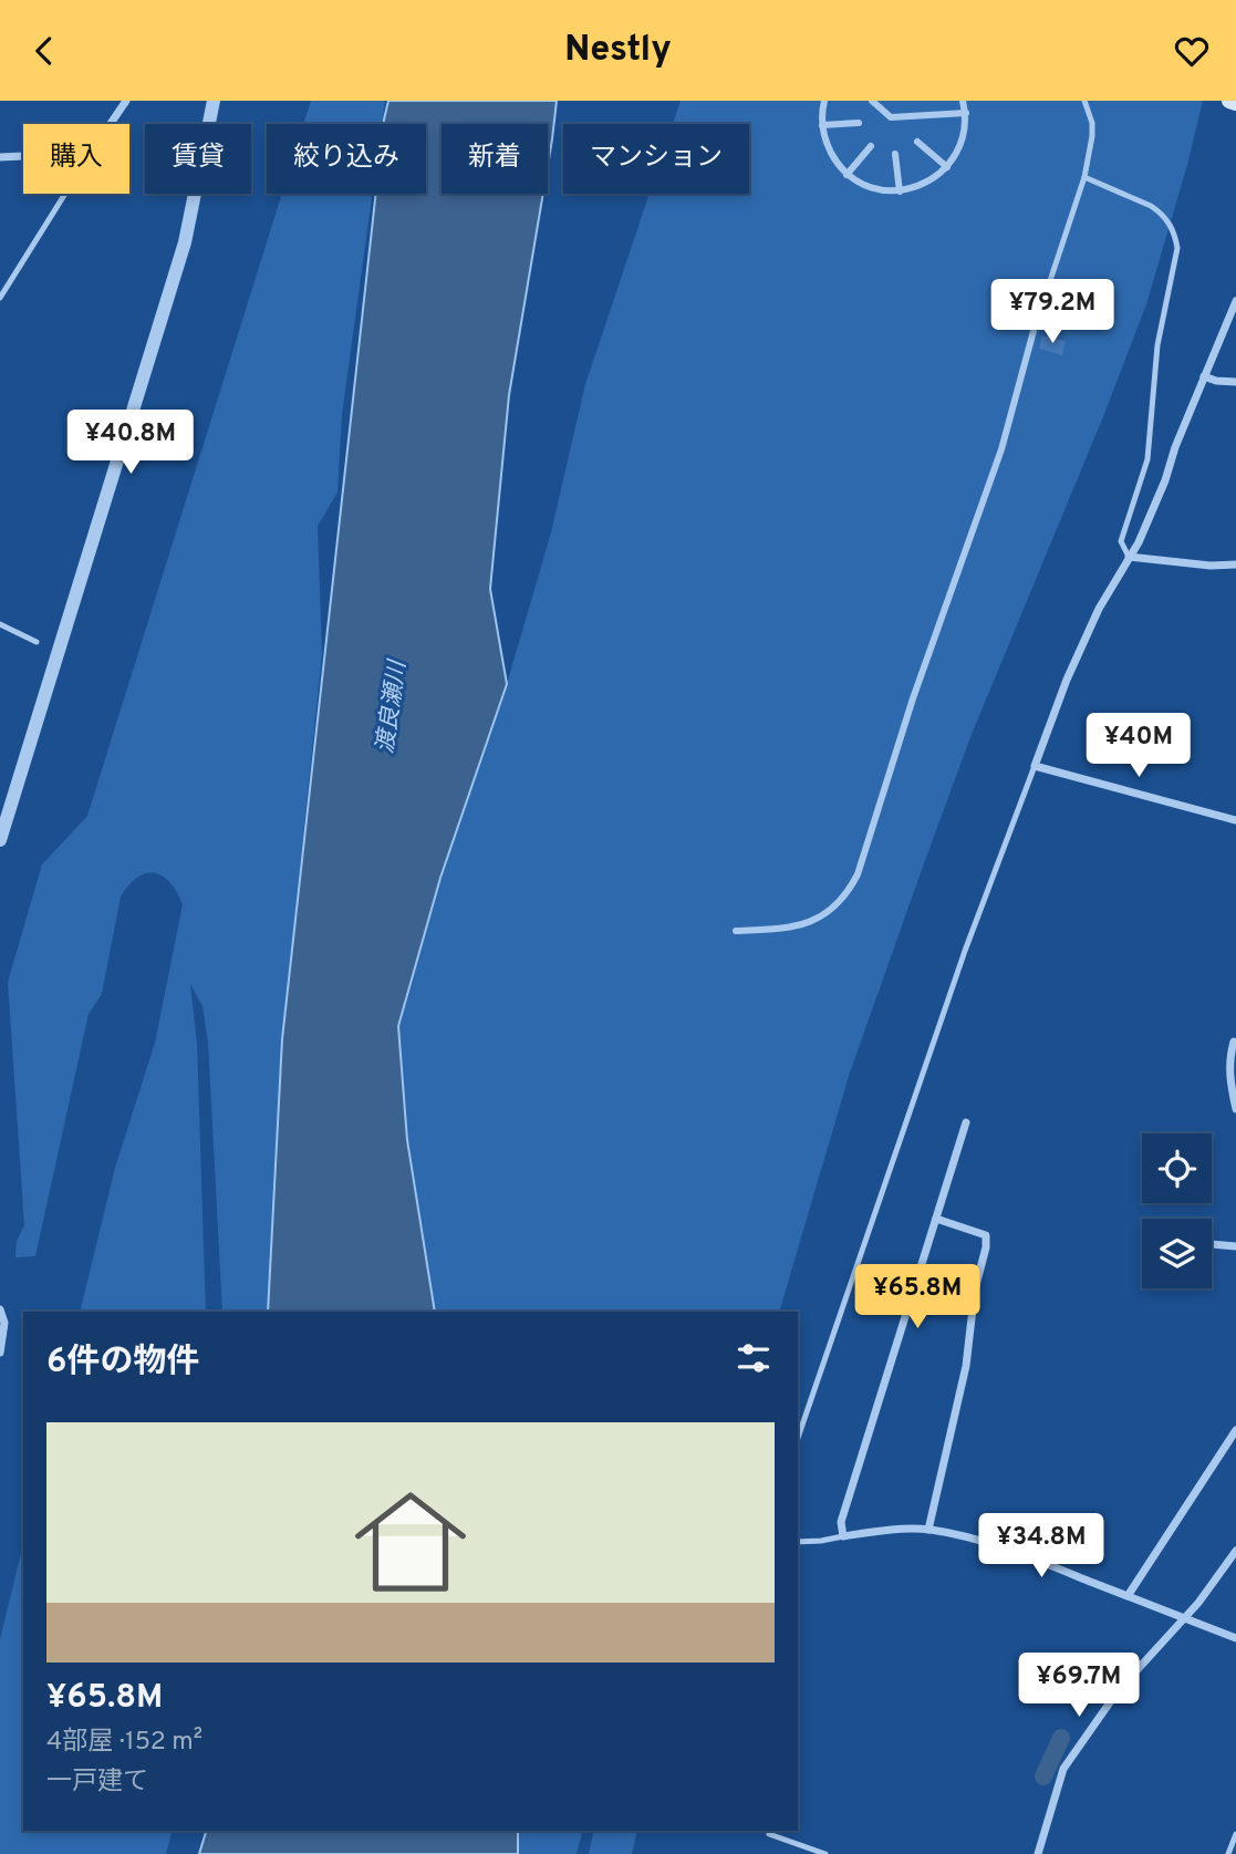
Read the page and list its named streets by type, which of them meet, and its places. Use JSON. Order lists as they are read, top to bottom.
{
  "water": ["渡良瀬川"],
  "page": {
    "header": "Nestly",
    "chip": [
      "購入",
      "賃貸",
      "絞り込み",
      "新着",
      "マンション"
    ],
    "price": [
      "¥79.2M",
      "¥40.8M",
      "¥40M",
      "¥65.8M",
      "¥34.8M",
      "¥69.7M"
    ],
    "heading": "6件の物件",
    "list": [
      {
        "name": "¥65.8M",
        "note": "4部屋 · 152 m² · 一戸建て"
      }
    ]
  }
}
